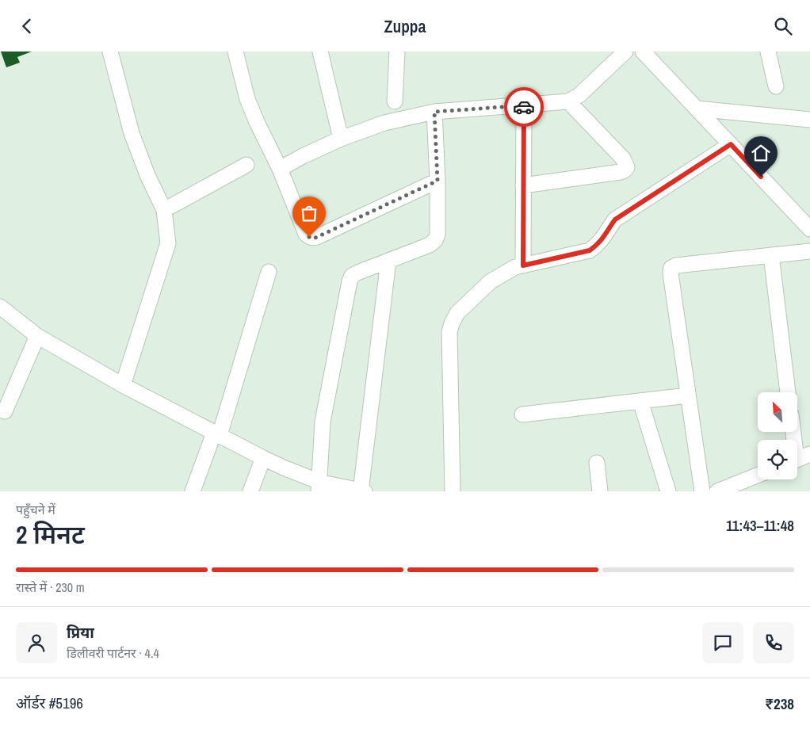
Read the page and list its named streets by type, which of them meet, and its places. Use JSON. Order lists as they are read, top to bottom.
{
  "north": "top left",
  "page": {
    "header": "Zuppa",
    "heading": ["2 मिनट", "पहुँचने में", "11:43–11:48"],
    "panel": [
      "प्रिया",
      "डिलीवरी पार्टनर · 4.4",
      "ऑर्डर #5196",
      "₹238"
    ],
    "bar": "रास्ते में · 230 m"
  }
}
